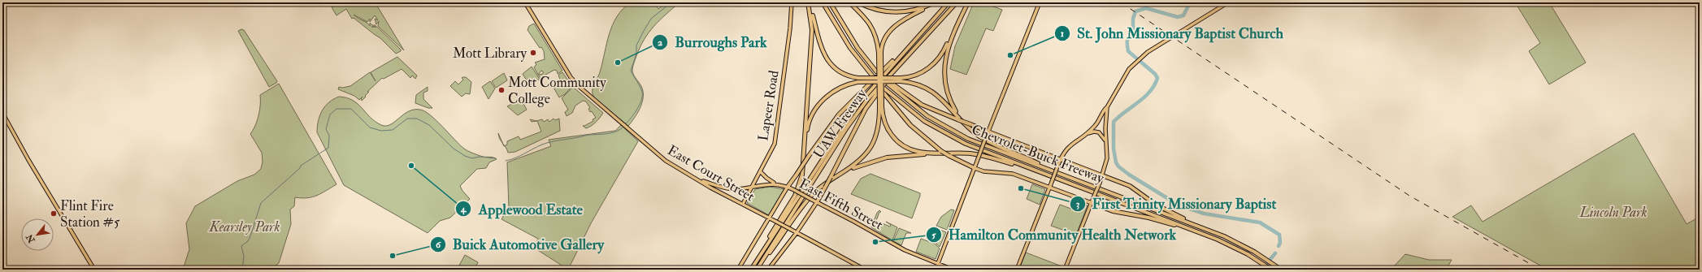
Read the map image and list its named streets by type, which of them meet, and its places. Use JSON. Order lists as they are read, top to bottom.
{
  "streets": {
    "highway": ["UAW Freeway", "Chevrolet-Buick Freeway"],
    "main road": ["Lapeer Road", "East Court Street", "East Fifth Street"]
  },
  "crossings": [
    ["Lapeer Road", "East Court Street"]
  ],
  "parks": ["Lincoln Park", "Kearsley Park"],
  "places": [
    "Mott Library",
    "St. John Missionary Baptist Church",
    "Burroughs Park",
    "Mott Community College",
    "Applewood Estate",
    "First Trinity Missionary Baptist",
    "Flint Fire Station #5",
    "Hamilton Community Health Network",
    "Buick Automotive Gallery"
  ],
  "north": "bottom left"
}
